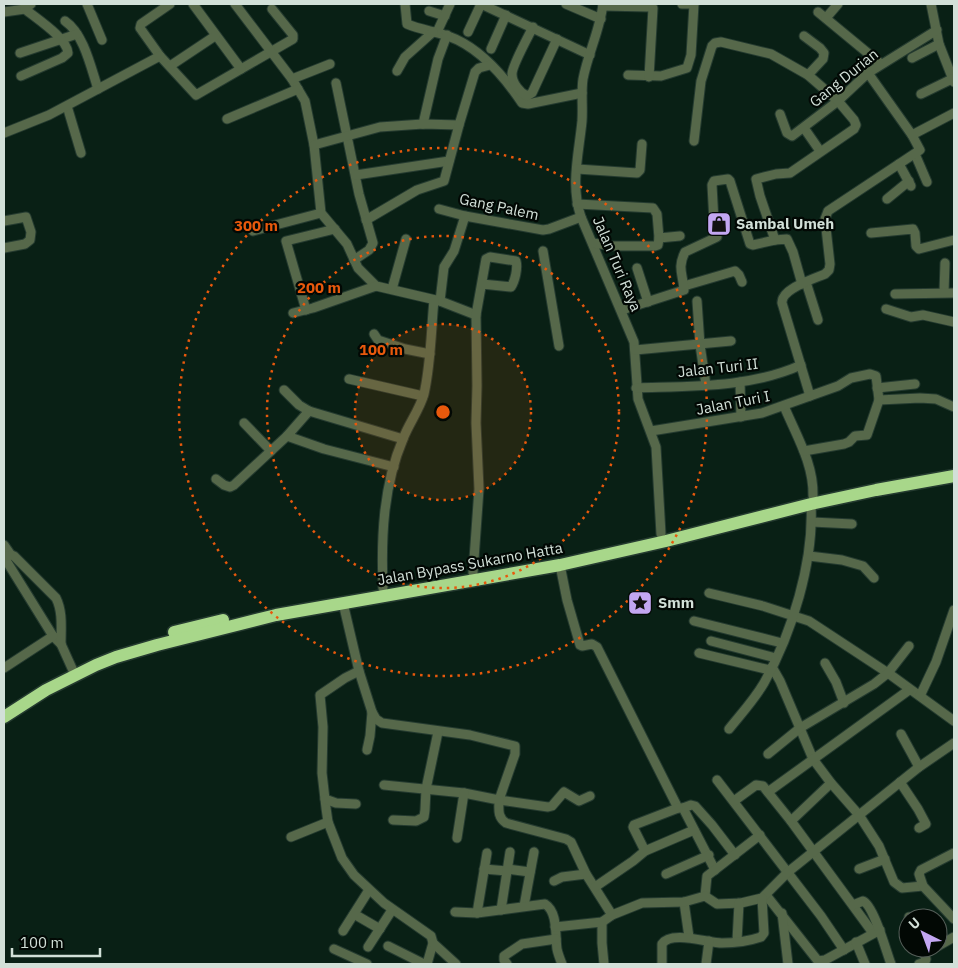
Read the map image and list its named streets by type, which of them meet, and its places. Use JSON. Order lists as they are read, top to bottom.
{
  "streets": {
    "highway": ["Jalan Bypass Sukarno Hatta"],
    "street": [
      "Gang Durian",
      "Gang Palem",
      "Jalan Turi Raya",
      "Jalan Turi II",
      "Jalan Turi I"
    ]
  },
  "crossings": [
    ["Gang Palem", "Jalan Turi Raya"],
    ["Jalan Turi Raya", "Jalan Turi II"],
    ["Jalan Turi Raya", "Jalan Turi I"],
    ["Jalan Turi Raya", "Jalan Bypass Sukarno Hatta"],
    ["Jalan Turi I", "Jalan Bypass Sukarno Hatta"]
  ],
  "places": {
    "shop": ["Sambal Umeh"],
    "place": ["Smm"]
  },
  "scale_bar": "100 m",
  "north": "top left",
  "rings": ["300 m", "200 m", "100 m"]
}
